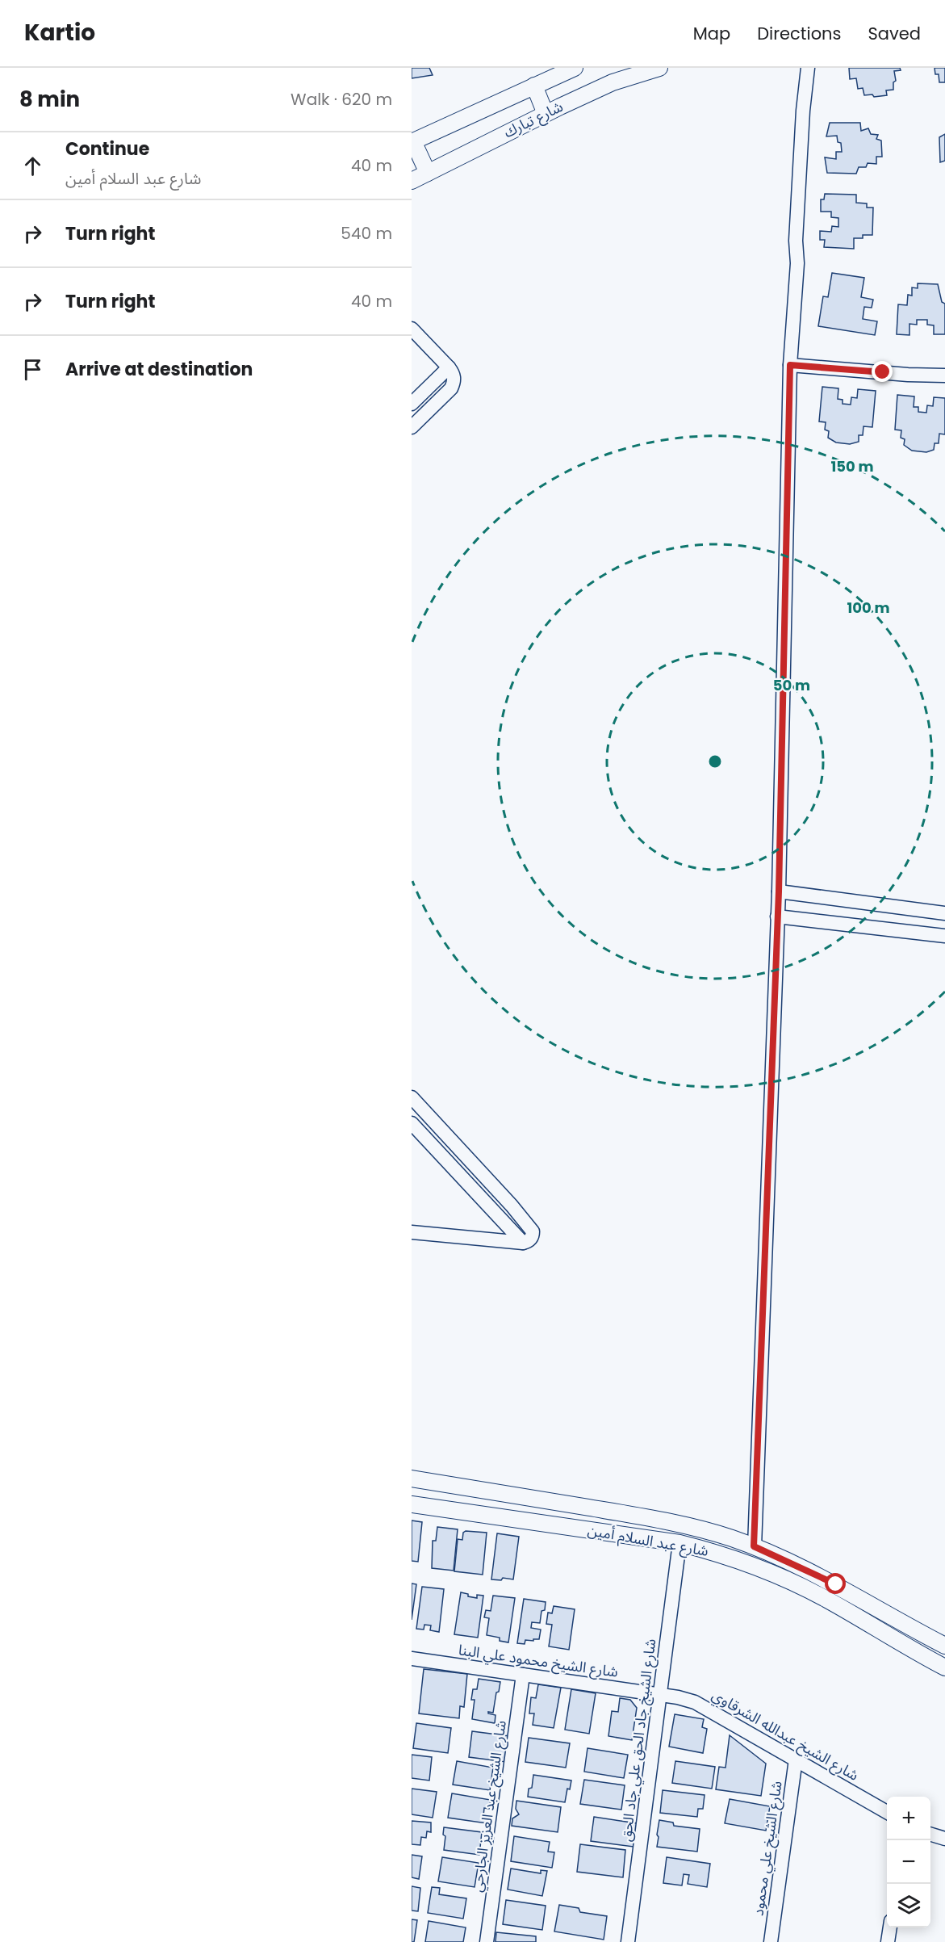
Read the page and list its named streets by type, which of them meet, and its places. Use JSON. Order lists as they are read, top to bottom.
{
  "streets": {
    "street": [
      "شارع تبارك",
      "شارع عبد السلام أمين",
      "شارع الشيخ محمود علي البنا",
      "شارع الشيخ عبدالله الشرقاوي",
      "شارع الشيخ جاد الحق علي جاد الحق",
      "شارع الشيخ عبد العزيز الجارحي",
      "شارع الشيخ علي محمود"
    ]
  },
  "crossings": [
    ["شارع عبد السلام أمين", "شارع الشيخ جاد الحق علي جاد الحق"],
    ["شارع الشيخ محمود علي البنا", "شارع الشيخ عبدالله الشرقاوي"],
    ["شارع الشيخ محمود علي البنا", "شارع الشيخ جاد الحق علي جاد الحق"],
    ["شارع الشيخ محمود علي البنا", "شارع الشيخ عبد العزيز الجارحي"],
    ["شارع الشيخ عبدالله الشرقاوي", "شارع الشيخ جاد الحق علي جاد الحق"],
    ["شارع الشيخ عبدالله الشرقاوي", "شارع الشيخ علي محمود"]
  ],
  "page": {
    "header": "Kartio",
    "nav": ["Map", "Directions", "Saved"],
    "heading": ["8 min", "Walk · 620 m"],
    "list": [
      ["Continue", "شارع عبد السلام أمين", "40 m"],
      ["Turn right", "540 m"],
      ["Turn right", "40 m"],
      "Arrive at destination"
    ],
    "map_buttons": ["+", "−"]
  },
  "rings": ["150 m", "100 m", "50 m"]
}
